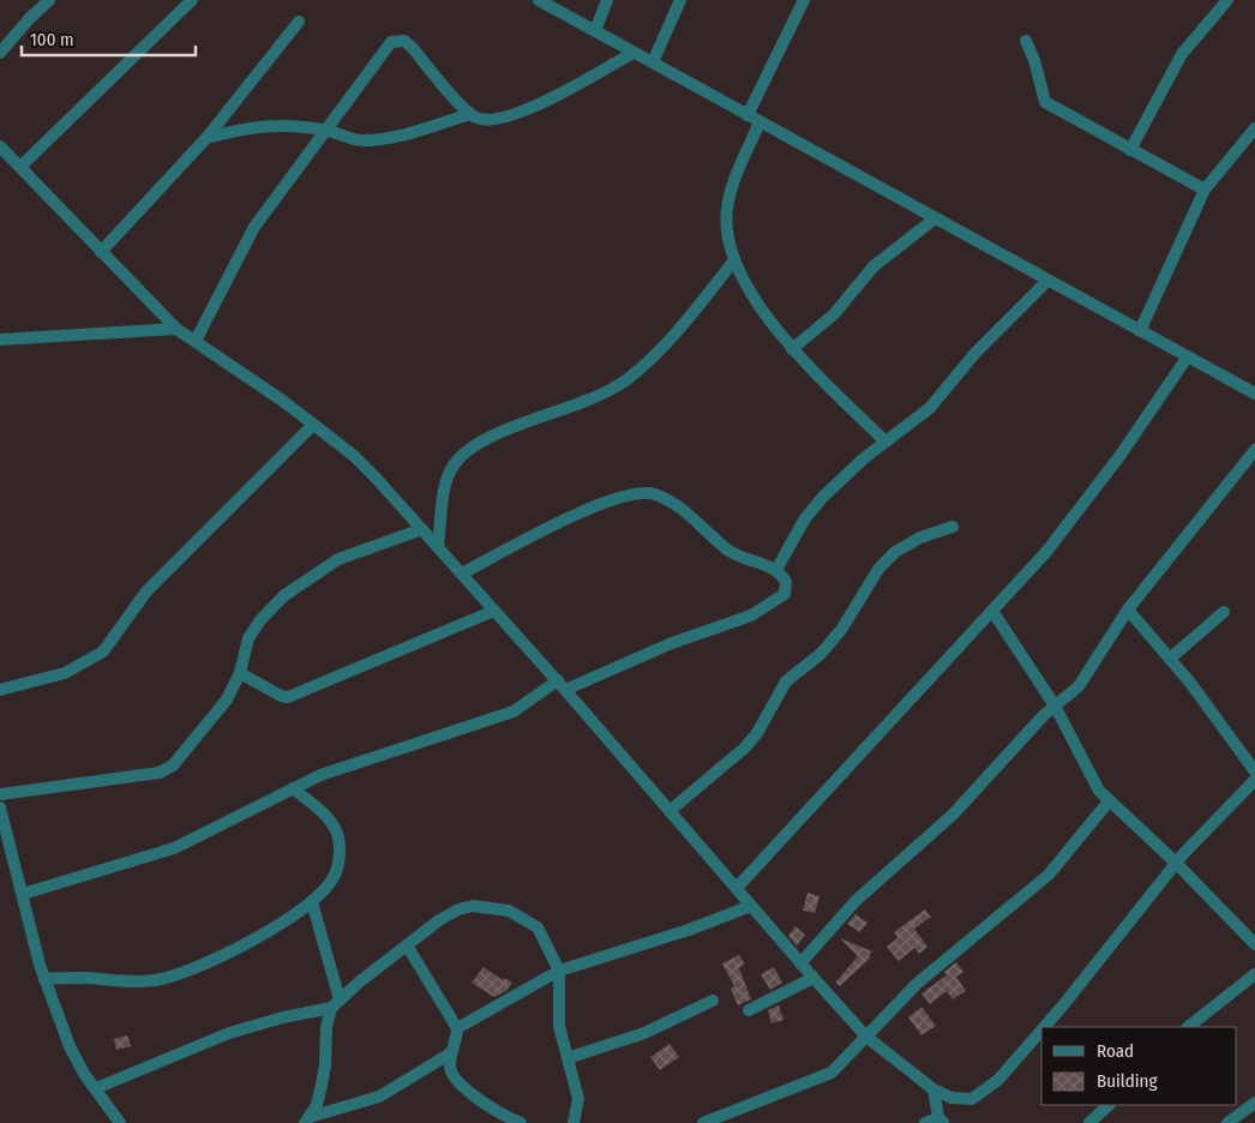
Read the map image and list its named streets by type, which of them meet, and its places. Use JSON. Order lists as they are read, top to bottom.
{
  "legend": ["Road", "Building"],
  "scale_bar": "100 m"
}
